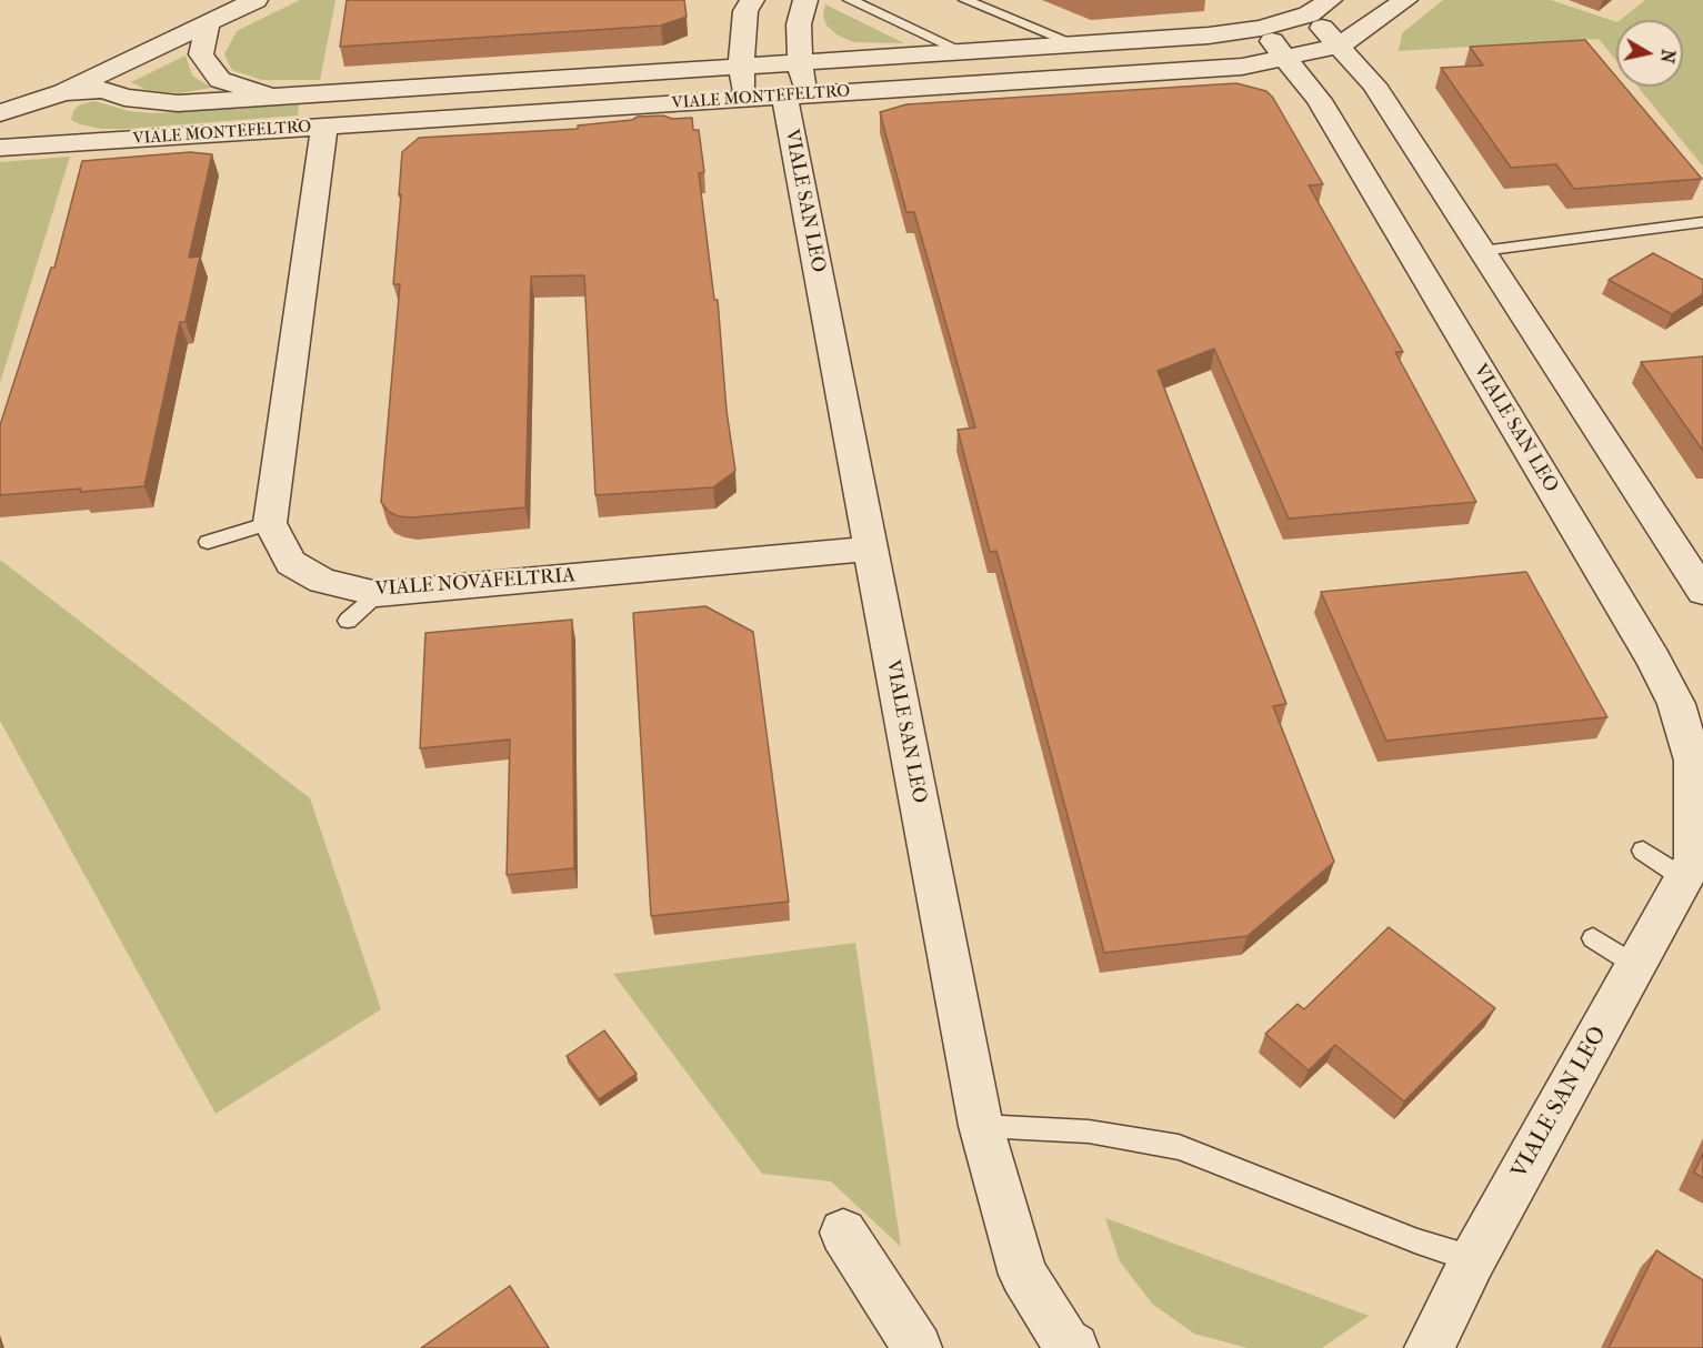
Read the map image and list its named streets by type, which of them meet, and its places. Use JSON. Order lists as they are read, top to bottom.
{
  "streets": {
    "street": ["VIALE MONTEFELTRO", "VIALE SAN LEO", "VIALE NOVAFELTRIA"]
  },
  "crossings": [
    ["VIALE MONTEFELTRO", "VIALE SAN LEO"],
    ["VIALE SAN LEO", "VIALE NOVAFELTRIA"]
  ],
  "north": "right"
}
